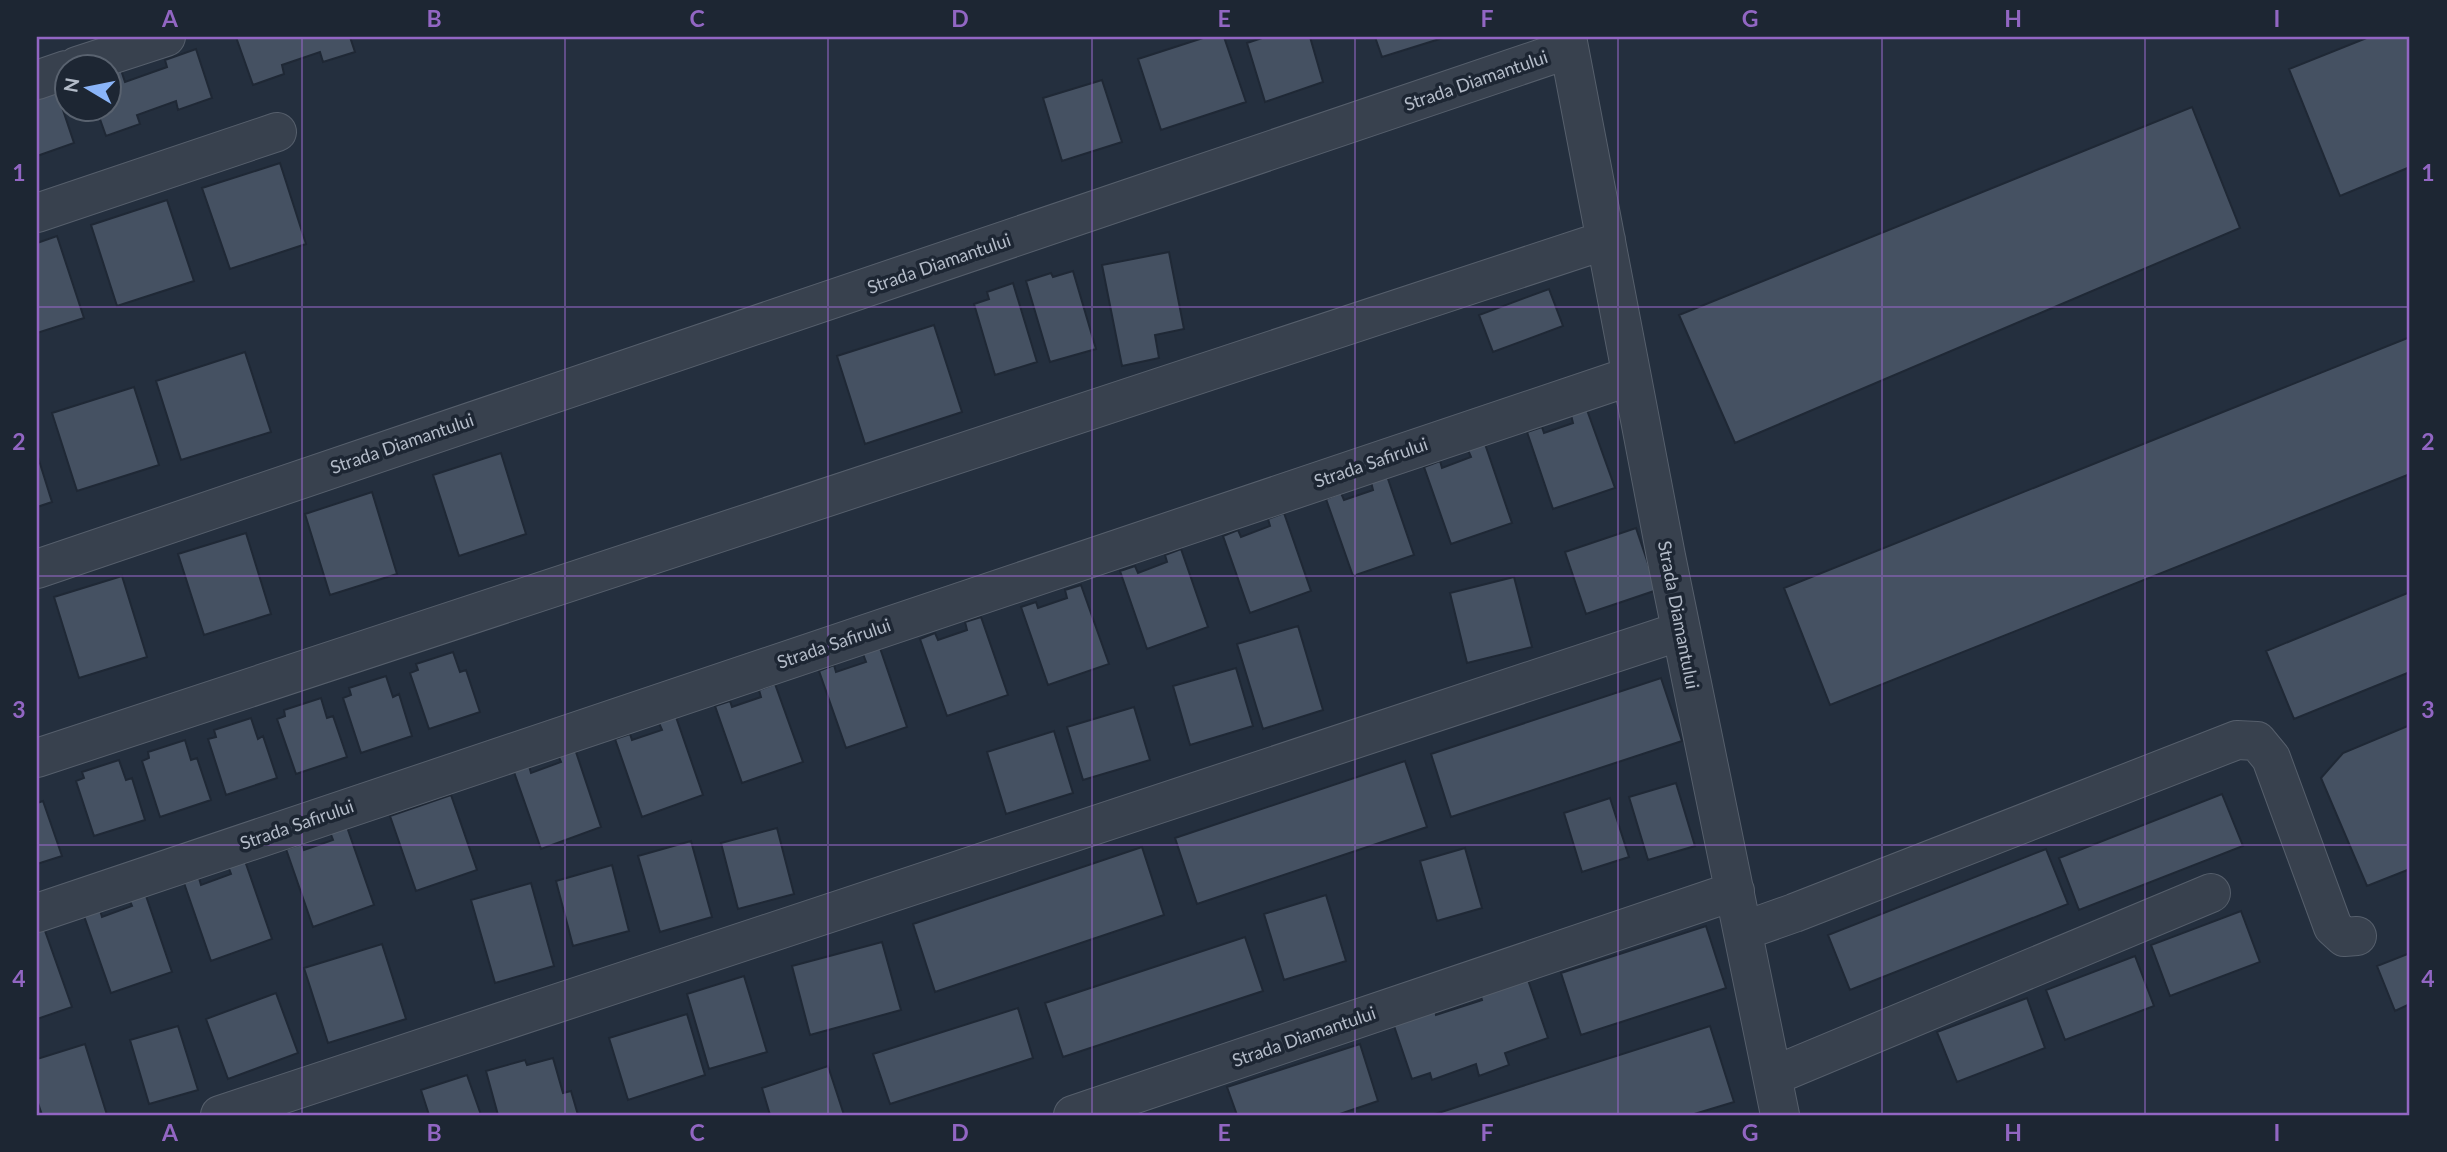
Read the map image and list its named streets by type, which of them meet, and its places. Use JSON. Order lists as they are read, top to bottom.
{
  "streets": {
    "street": ["Strada Diamantului", "Strada Safirului"]
  },
  "crossings": [
    ["Strada Diamantului", "Strada Safirului"]
  ],
  "north": "left",
  "grid": {
    "columns": [
      "A",
      "B",
      "C",
      "D",
      "E",
      "F",
      "G",
      "H",
      "I"
    ],
    "rows": [
      "1",
      "2",
      "3",
      "4"
    ]
  }
}
